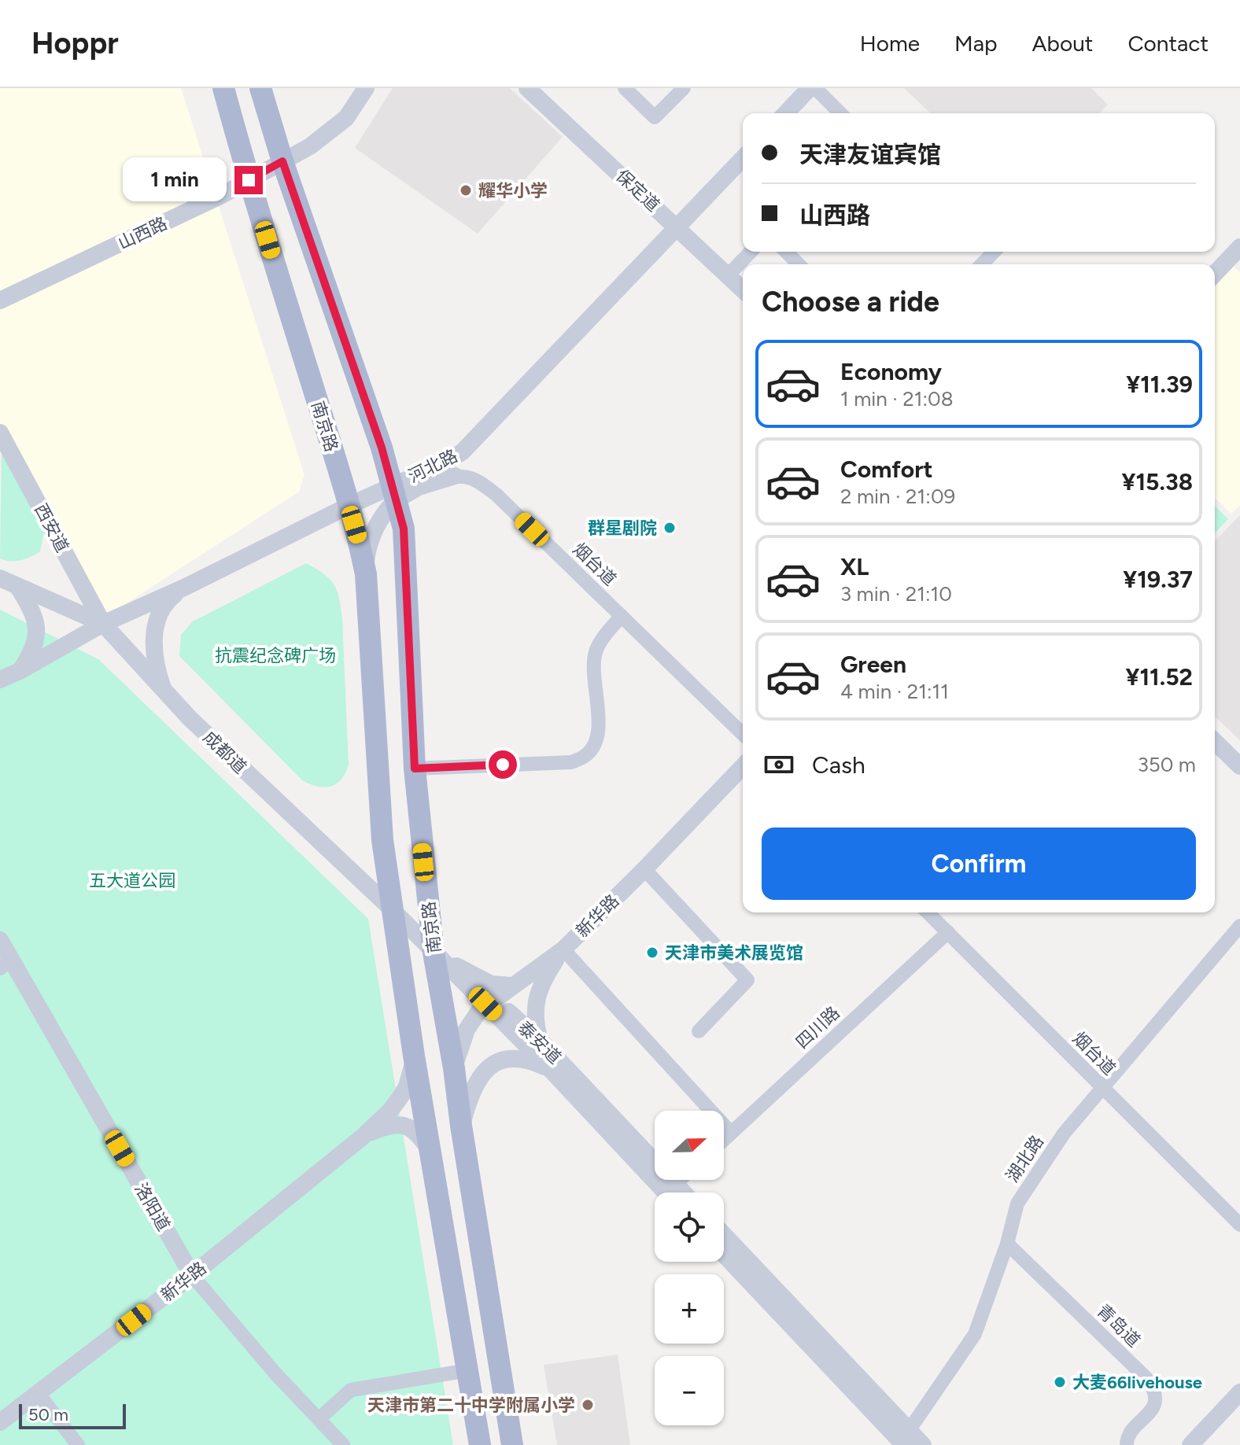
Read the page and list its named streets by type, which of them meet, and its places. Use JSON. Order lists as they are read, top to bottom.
{
  "streets": {
    "main road": ["南京路"],
    "street": [
      "保定道",
      "山西路",
      "河北路",
      "西安道",
      "烟台道",
      "成都道",
      "新华路",
      "四川路",
      "泰安道",
      "湖北路",
      "洛阳道",
      "青岛道"
    ]
  },
  "crossings": [
    ["保定道", "河北路"],
    ["山西路", "南京路"],
    ["南京路", "河北路"],
    ["南京路", "成都道"],
    ["南京路", "新华路"],
    ["南京路", "泰安道"],
    ["河北路", "西安道"],
    ["河北路", "烟台道"],
    ["河北路", "成都道"],
    ["西安道", "成都道"],
    ["烟台道", "四川路"],
    ["烟台道", "湖北路"],
    ["成都道", "泰安道"],
    ["新华路", "泰安道"],
    ["新华路", "洛阳道"],
    ["湖北路", "青岛道"]
  ],
  "parks": ["抗震纪念碑广场", "五大道公园"],
  "places": [
    "耀华小学",
    "群星剧院",
    "天津市美术展览馆",
    "大麦66livehouse",
    "天津市第二十中学附属小学"
  ],
  "scale_bar": "50 m",
  "north": "right",
  "page": {
    "header": "Hoppr",
    "nav": [
      "Home",
      "Map",
      "About",
      "Contact"
    ],
    "banner": ["天津友谊宾馆", "山西路"],
    "bubble": "1 min",
    "heading": "Choose a ride",
    "list": [
      {
        "name": "Economy",
        "note": "1 min · 21:08",
        "value": "¥11.39"
      },
      {
        "name": "Comfort",
        "note": "2 min · 21:09",
        "value": "¥15.38"
      },
      {
        "name": "XL",
        "note": "3 min · 21:10",
        "value": "¥19.37"
      },
      {
        "name": "Green",
        "note": "4 min · 21:11",
        "value": "¥11.52"
      }
    ],
    "pay": ["Cash", "350 m"],
    "buttons": "Confirm",
    "map_buttons": ["+", "−"],
    "scale": "50 m"
  }
}
